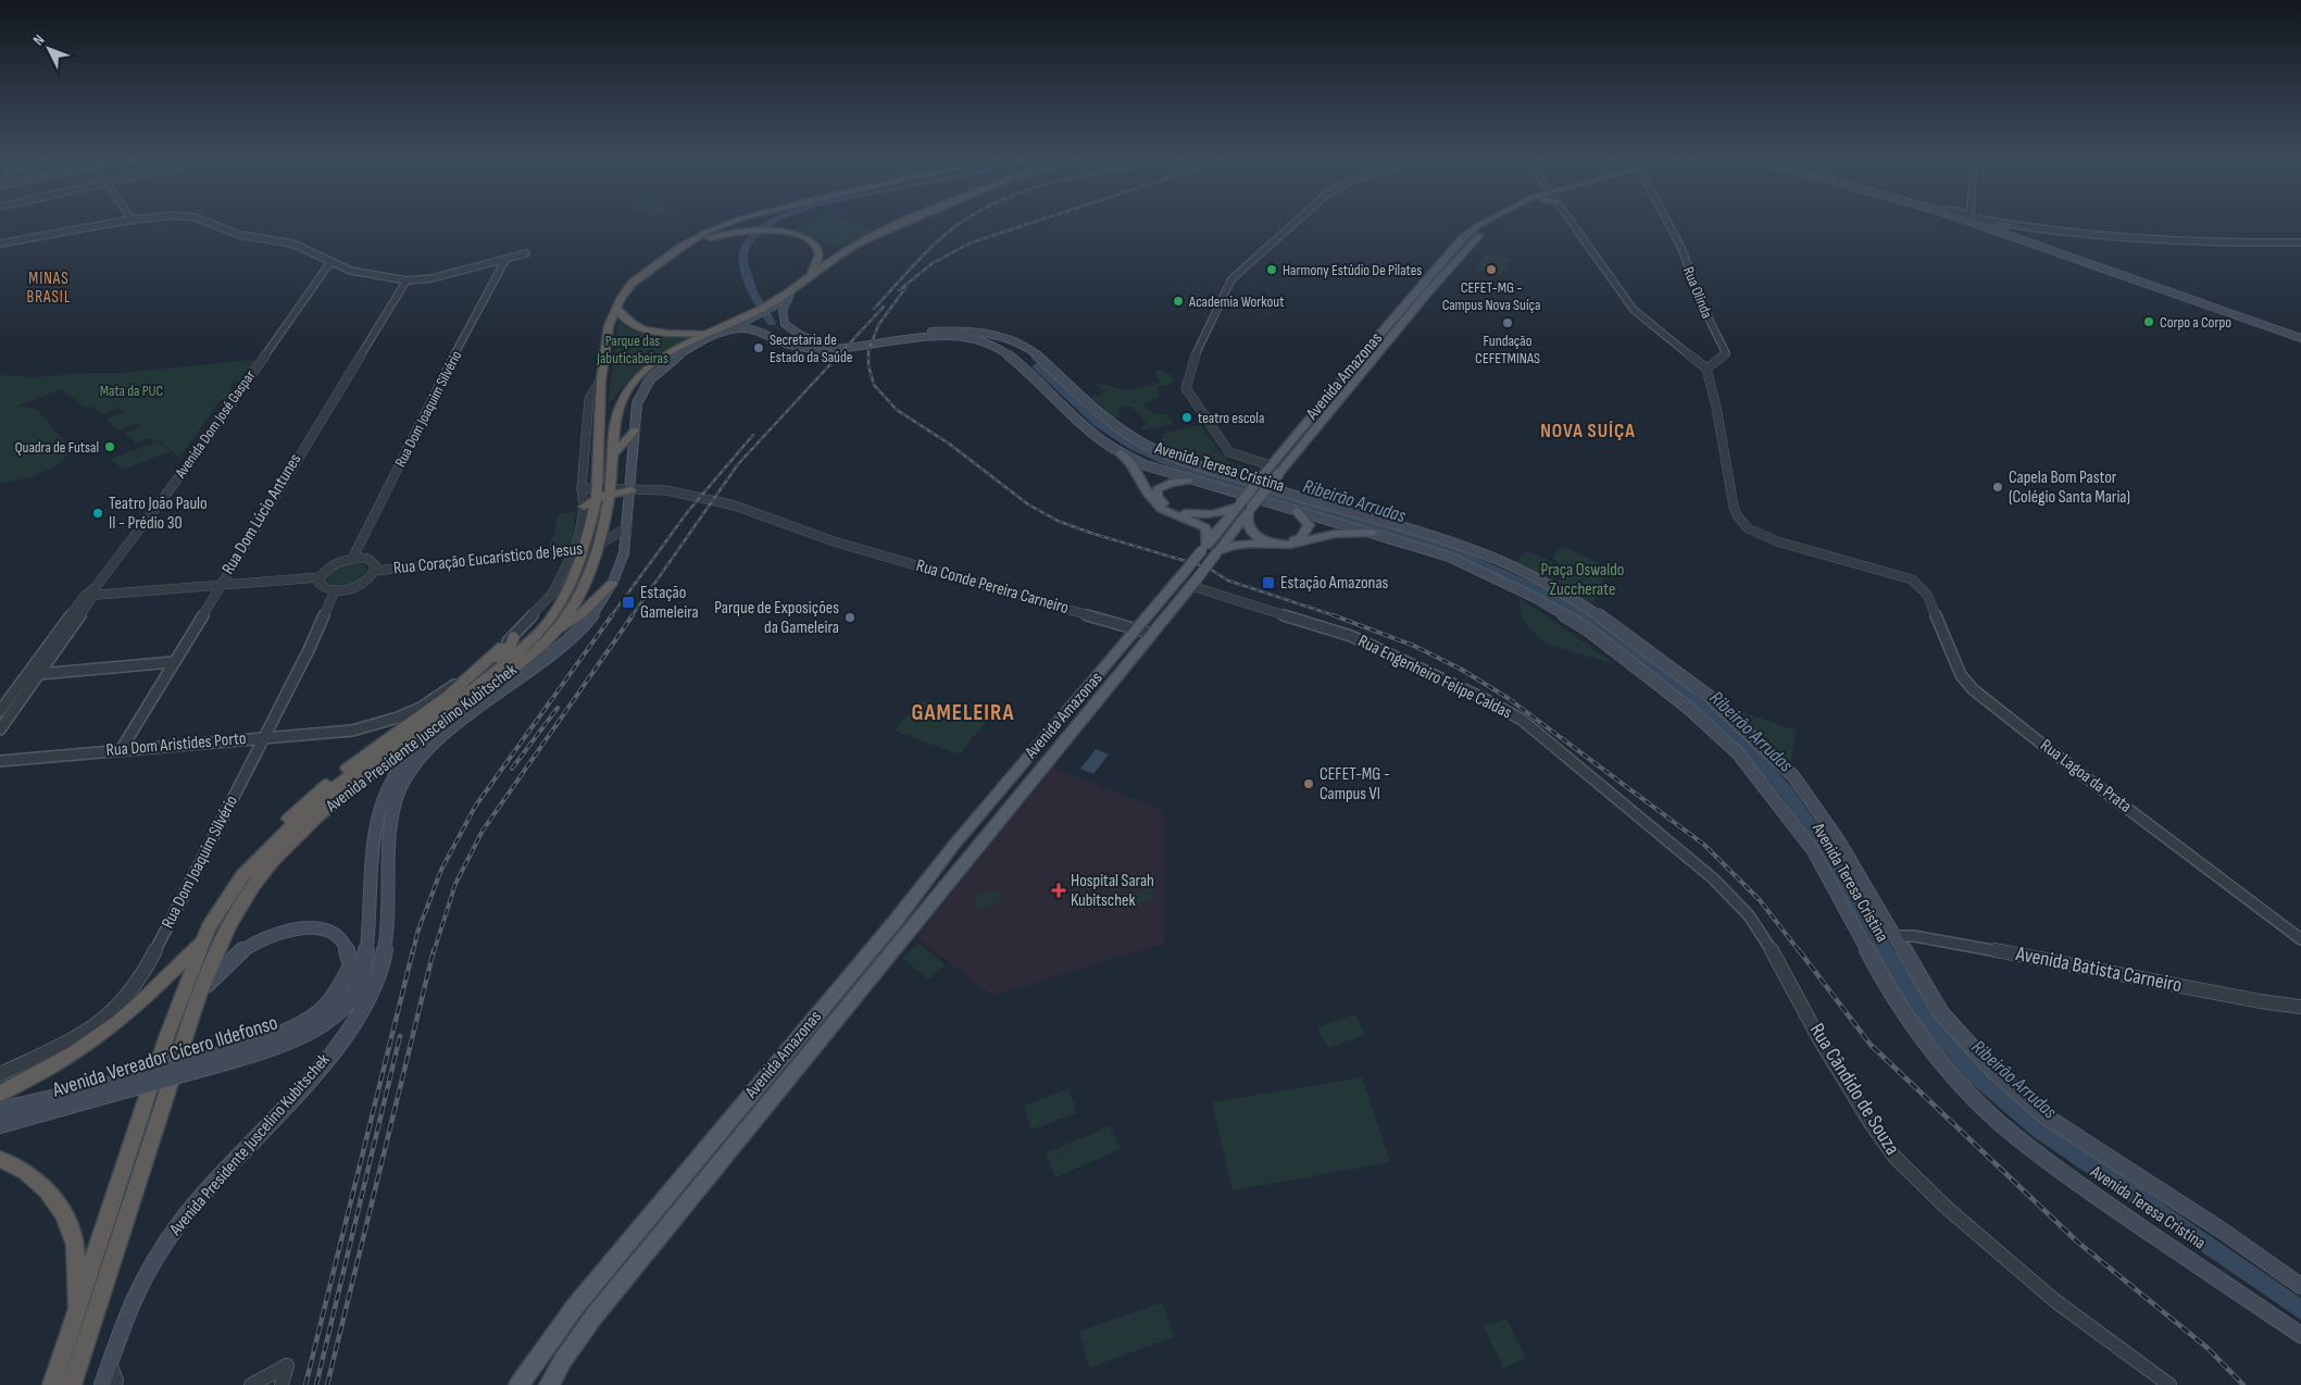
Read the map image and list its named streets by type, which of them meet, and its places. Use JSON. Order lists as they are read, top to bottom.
{
  "streets": {
    "highway": ["Avenida Presidente Juscelino Kubitschek"],
    "main road": ["Avenida Amazonas", "Avenida Teresa Cristina", "Avenida Vereador Cícero Ildefonso"],
    "street": [
      "Rua Olinda",
      "Rua Dom Joaquim Silvério",
      "Avenida Dom José Gaspar",
      "Rua Dom Lúcio Antunes",
      "Rua Coração Eucarístico de Jesus",
      "Rua Conde Pereira Carneiro",
      "Rua Engenheiro Felipe Caldas",
      "Rua Dom Aristides Porto",
      "Rua Lagoa da Prata",
      "Avenida Batista Carneiro",
      "Rua Cândido de Souza"
    ]
  },
  "crossings": [
    ["Avenida Amazonas", "Rua Conde Pereira Carneiro"],
    ["Avenida Amazonas", "Rua Engenheiro Felipe Caldas"],
    ["Rua Dom Joaquim Silvério", "Rua Dom Aristides Porto"],
    ["Avenida Teresa Cristina", "Avenida Presidente Juscelino Kubitschek"],
    ["Avenida Teresa Cristina", "Avenida Batista Carneiro"],
    ["Rua Dom Lúcio Antunes", "Rua Dom Aristides Porto"],
    ["Rua Coração Eucarístico de Jesus", "Avenida Presidente Juscelino Kubitschek"],
    ["Rua Conde Pereira Carneiro", "Avenida Presidente Juscelino Kubitschek"],
    ["Rua Engenheiro Felipe Caldas", "Rua Cândido de Souza"],
    ["Avenida Presidente Juscelino Kubitschek", "Rua Dom Aristides Porto"],
    ["Avenida Presidente Juscelino Kubitschek", "Avenida Vereador Cícero Ildefonso"]
  ],
  "districts": ["MINAS BRASIL", "NOVA SUÍÇA", "GAMELEIRA"],
  "water": ["Ribeirão Arrudas"],
  "parks": ["Parque das Jabuticabeiras", "Mata da PUC", "Praça Oswaldo Zuccherate"],
  "places": {
    "other": [
      "Harmony Estúdio De Pilates",
      "CEFET-MG - Campus Nova Suíça",
      "Academia Workout",
      "Corpo a Corpo",
      "Fundação CEFETMINAS",
      "Secretaria de Estado da Saúde",
      "teatro escola",
      "Quadra de Futsal",
      "Capela Bom Pastor (Colégio Santa Maria)",
      "Teatro João Paulo II - Prédio 30",
      "Parque de Exposições da Gameleira",
      "CEFET-MG - Campus VI"
    ],
    "transit": ["Estação Amazonas", "Estação Gameleira"],
    "health": ["Hospital Sarah Kubitschek"]
  },
  "north": "top left"
}
